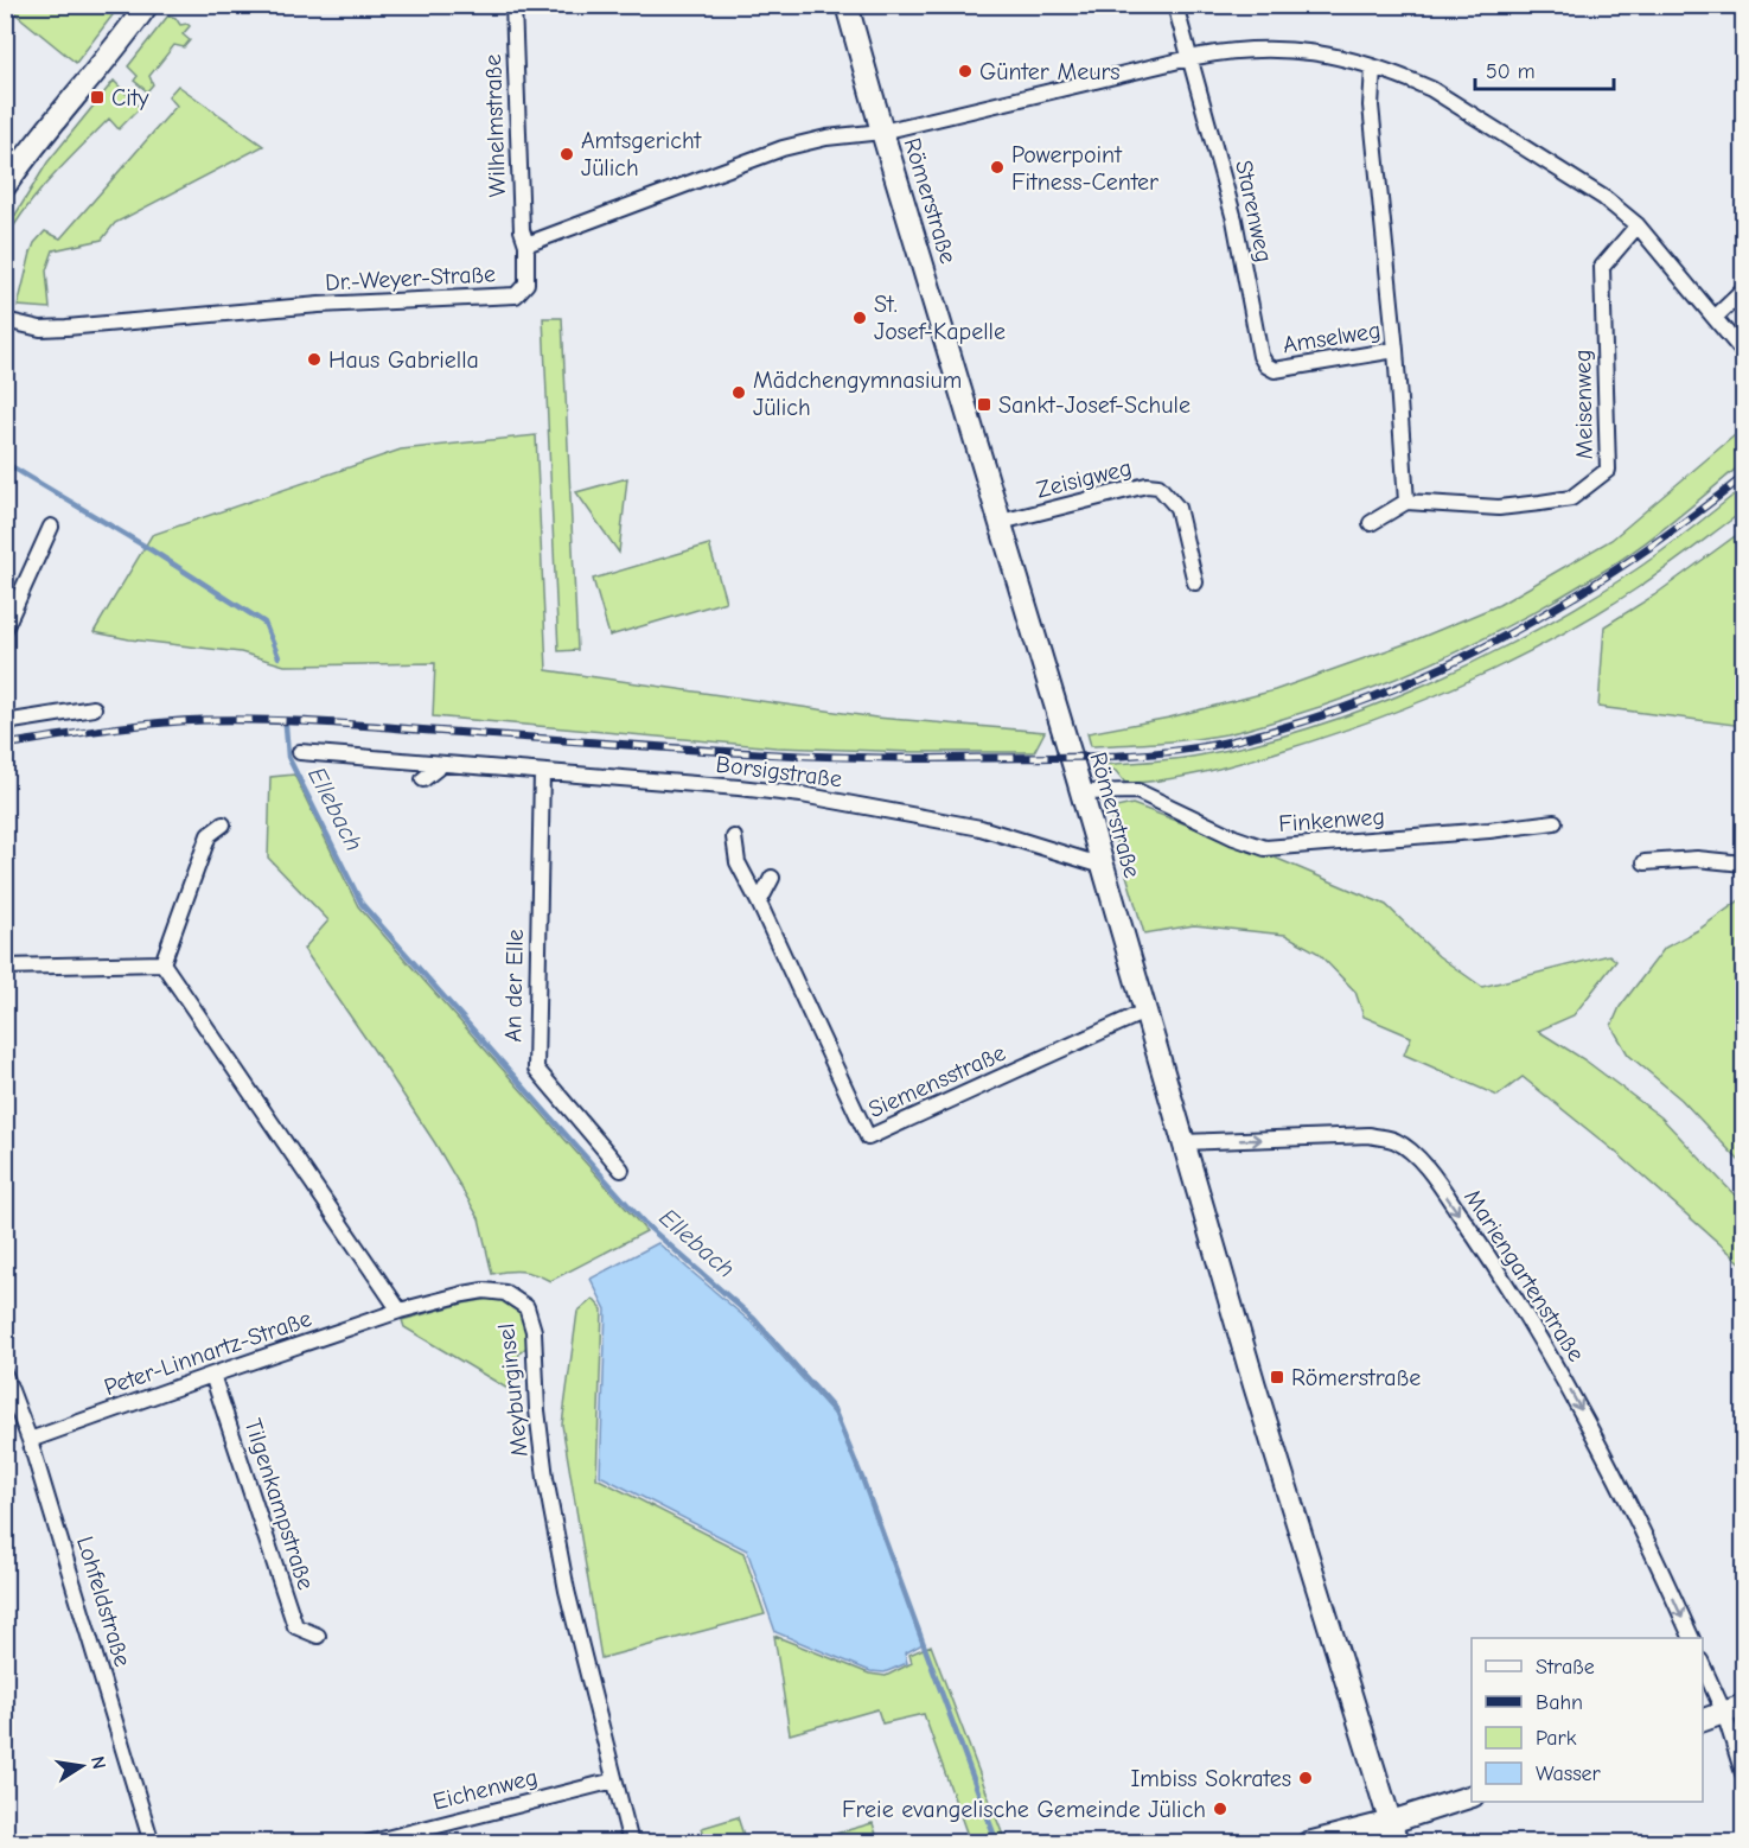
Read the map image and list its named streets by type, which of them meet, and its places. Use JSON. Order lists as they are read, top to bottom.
{
  "streets": {
    "main road": ["Römerstraße"],
    "street": [
      "Wilhelmstraße",
      "Starenweg",
      "Dr.-Weyer-Straße",
      "Amselweg",
      "Meisenweg",
      "Zeisigweg",
      "Borsigstraße",
      "Finkenweg",
      "An der Elle",
      "Siemensstraße",
      "Mariengartenstraße",
      "Peter-Linnartz-Straße",
      "Meyburginsel",
      "Tilgenkampstraße",
      "Lohfeldstraße",
      "Eichenweg"
    ]
  },
  "crossings": [
    ["Wilhelmstraße", "Dr.-Weyer-Straße"],
    ["Römerstraße", "Dr.-Weyer-Straße"],
    ["Römerstraße", "Zeisigweg"],
    ["Römerstraße", "Borsigstraße"],
    ["Römerstraße", "Finkenweg"],
    ["Römerstraße", "Siemensstraße"],
    ["Römerstraße", "Mariengartenstraße"],
    ["Starenweg", "Dr.-Weyer-Straße"],
    ["Starenweg", "Amselweg"],
    ["Dr.-Weyer-Straße", "Meisenweg"],
    ["Borsigstraße", "An der Elle"],
    ["Peter-Linnartz-Straße", "Meyburginsel"],
    ["Peter-Linnartz-Straße", "Tilgenkampstraße"],
    ["Peter-Linnartz-Straße", "Lohfeldstraße"],
    ["Meyburginsel", "Eichenweg"]
  ],
  "one_way": ["Mariengartenstraße"],
  "water": ["Ellebach"],
  "places": {
    "other": [
      "Günter Meurs",
      "Amtsgericht Jülich",
      "Powerpoint Fitness-Center",
      "St. Josef-Kapelle",
      "Haus Gabriella",
      "Mädchengymnasium Jülich",
      "Imbiss Sokrates",
      "Freie evangelische Gemeinde Jülich"
    ],
    "transit": ["City", "Sankt-Josef-Schule", "Römerstraße"]
  },
  "legend": [
    "Straße",
    "Bahn",
    "Park",
    "Wasser"
  ],
  "scale_bar": "50 m",
  "north": "right"
}
